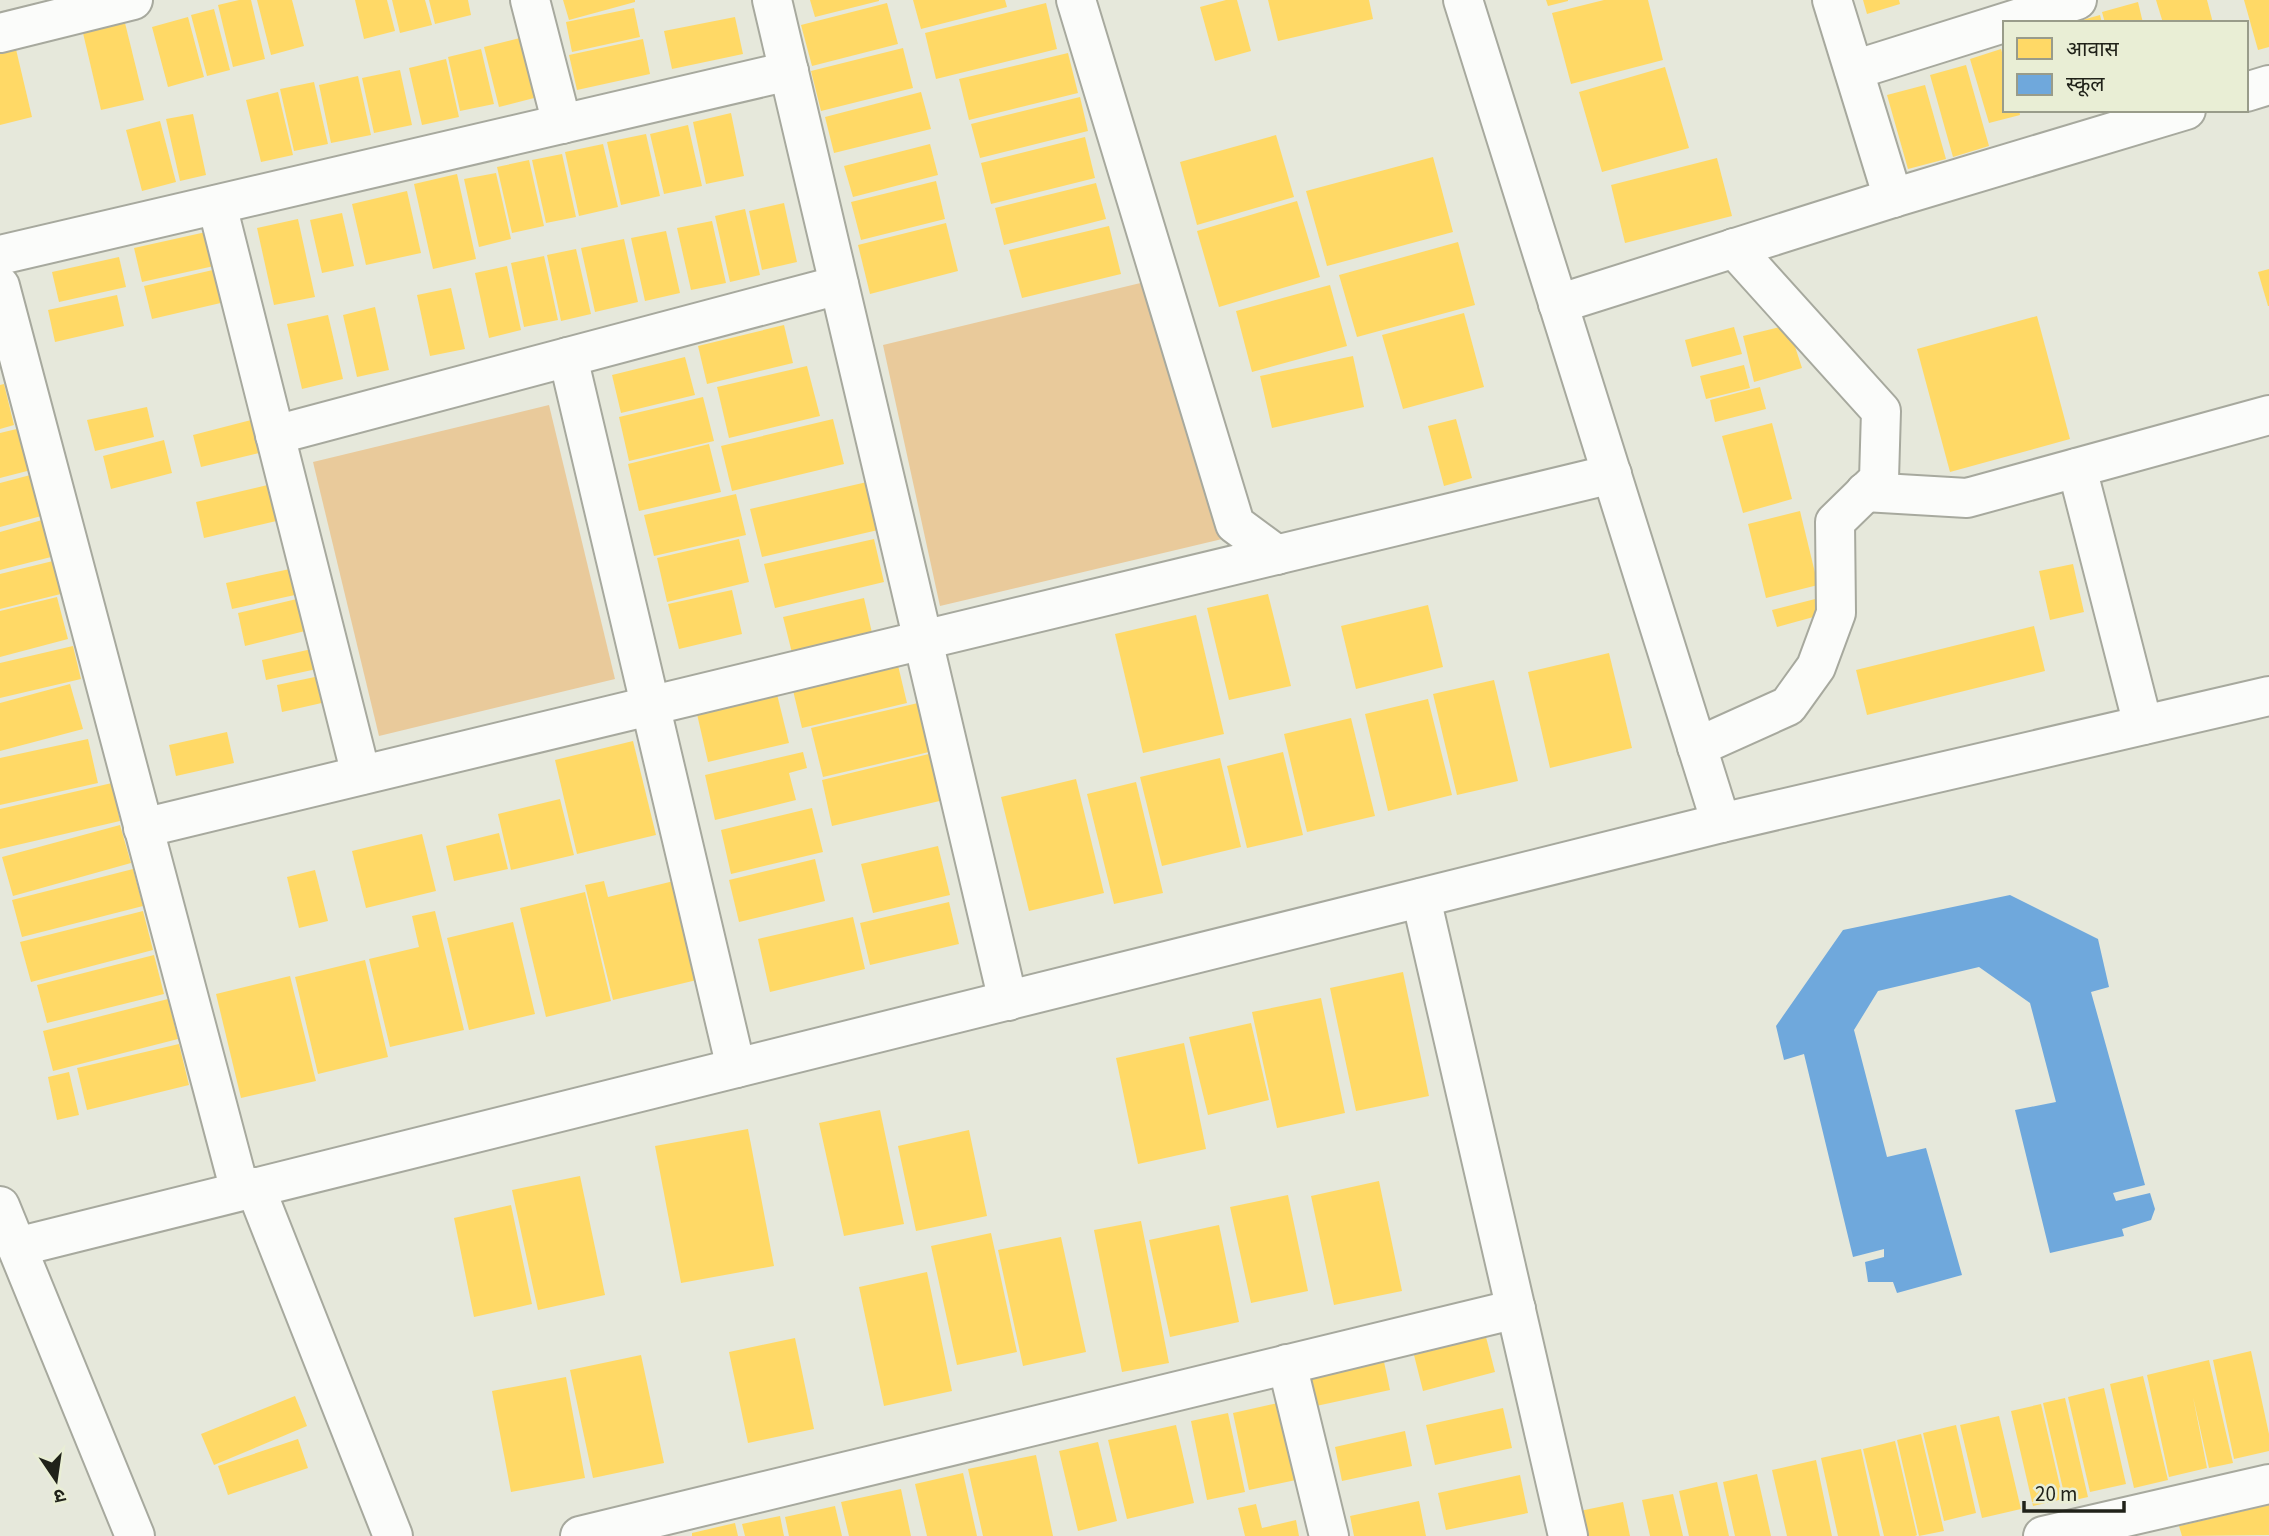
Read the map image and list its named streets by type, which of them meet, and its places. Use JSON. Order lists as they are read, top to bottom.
{
  "legend": ["आवास", "स्कूल"],
  "scale_bar": "20 m",
  "north": "bottom"
}
